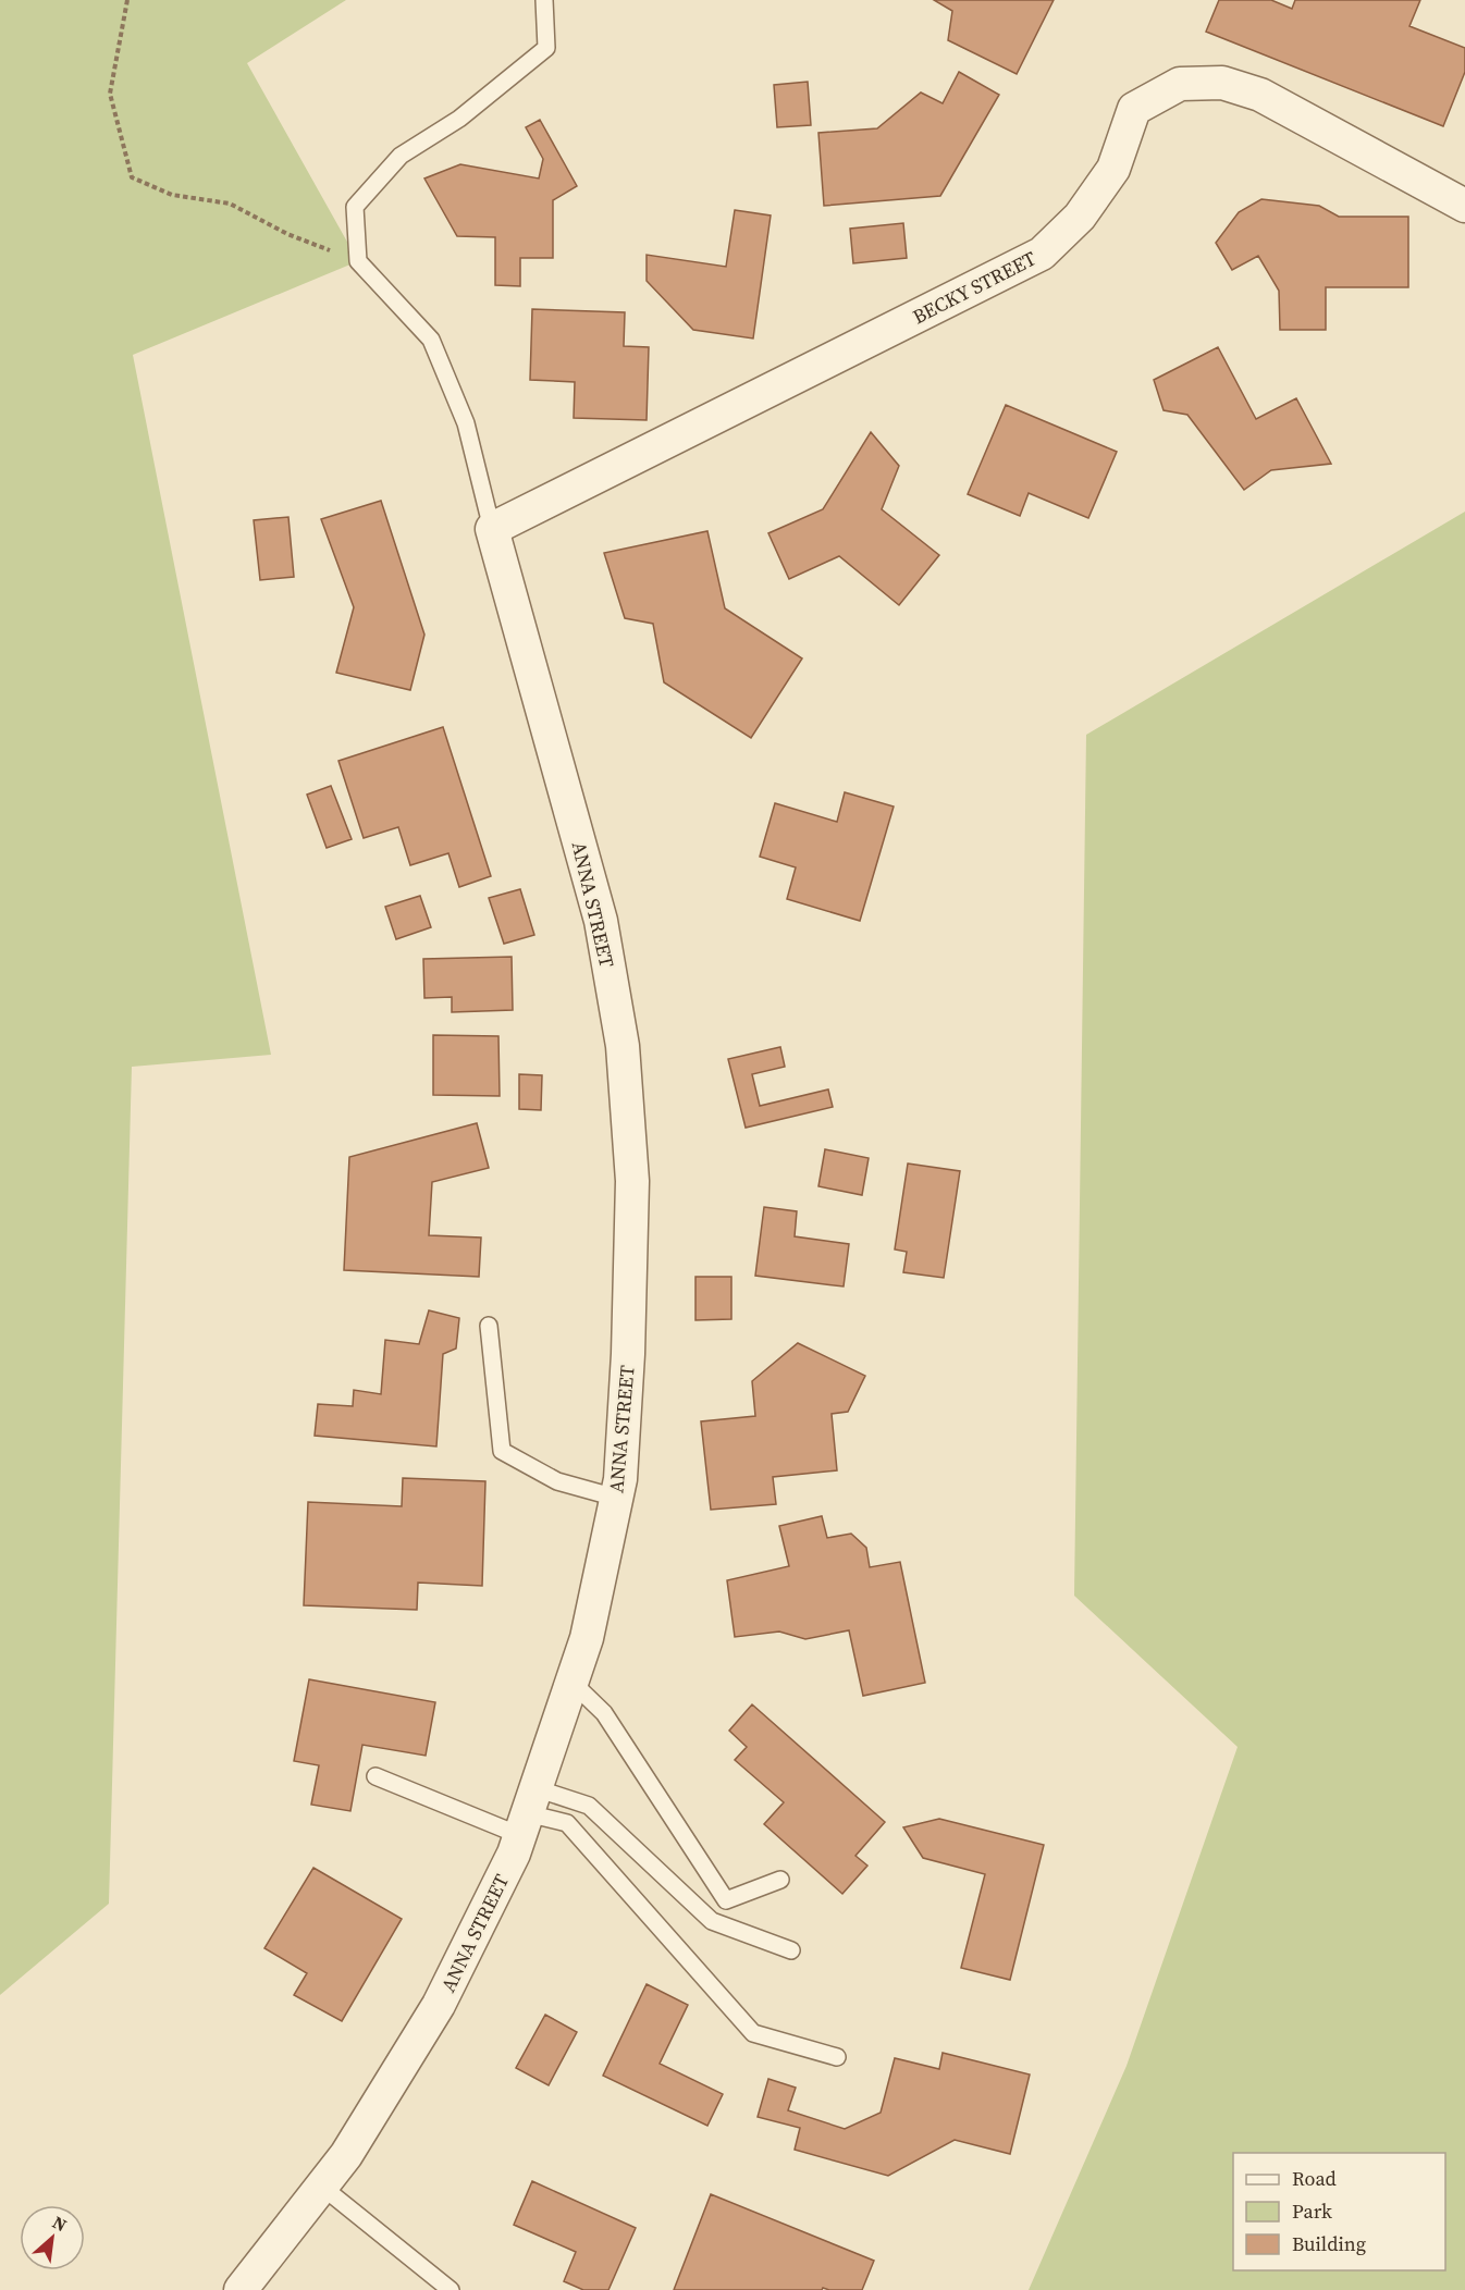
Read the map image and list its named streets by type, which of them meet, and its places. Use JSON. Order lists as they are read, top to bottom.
{
  "streets": {
    "street": ["BECKY STREET", "ANNA STREET"]
  },
  "crossings": [
    ["BECKY STREET", "ANNA STREET"]
  ],
  "legend": ["Road", "Park", "Building"],
  "north": "top right"
}
